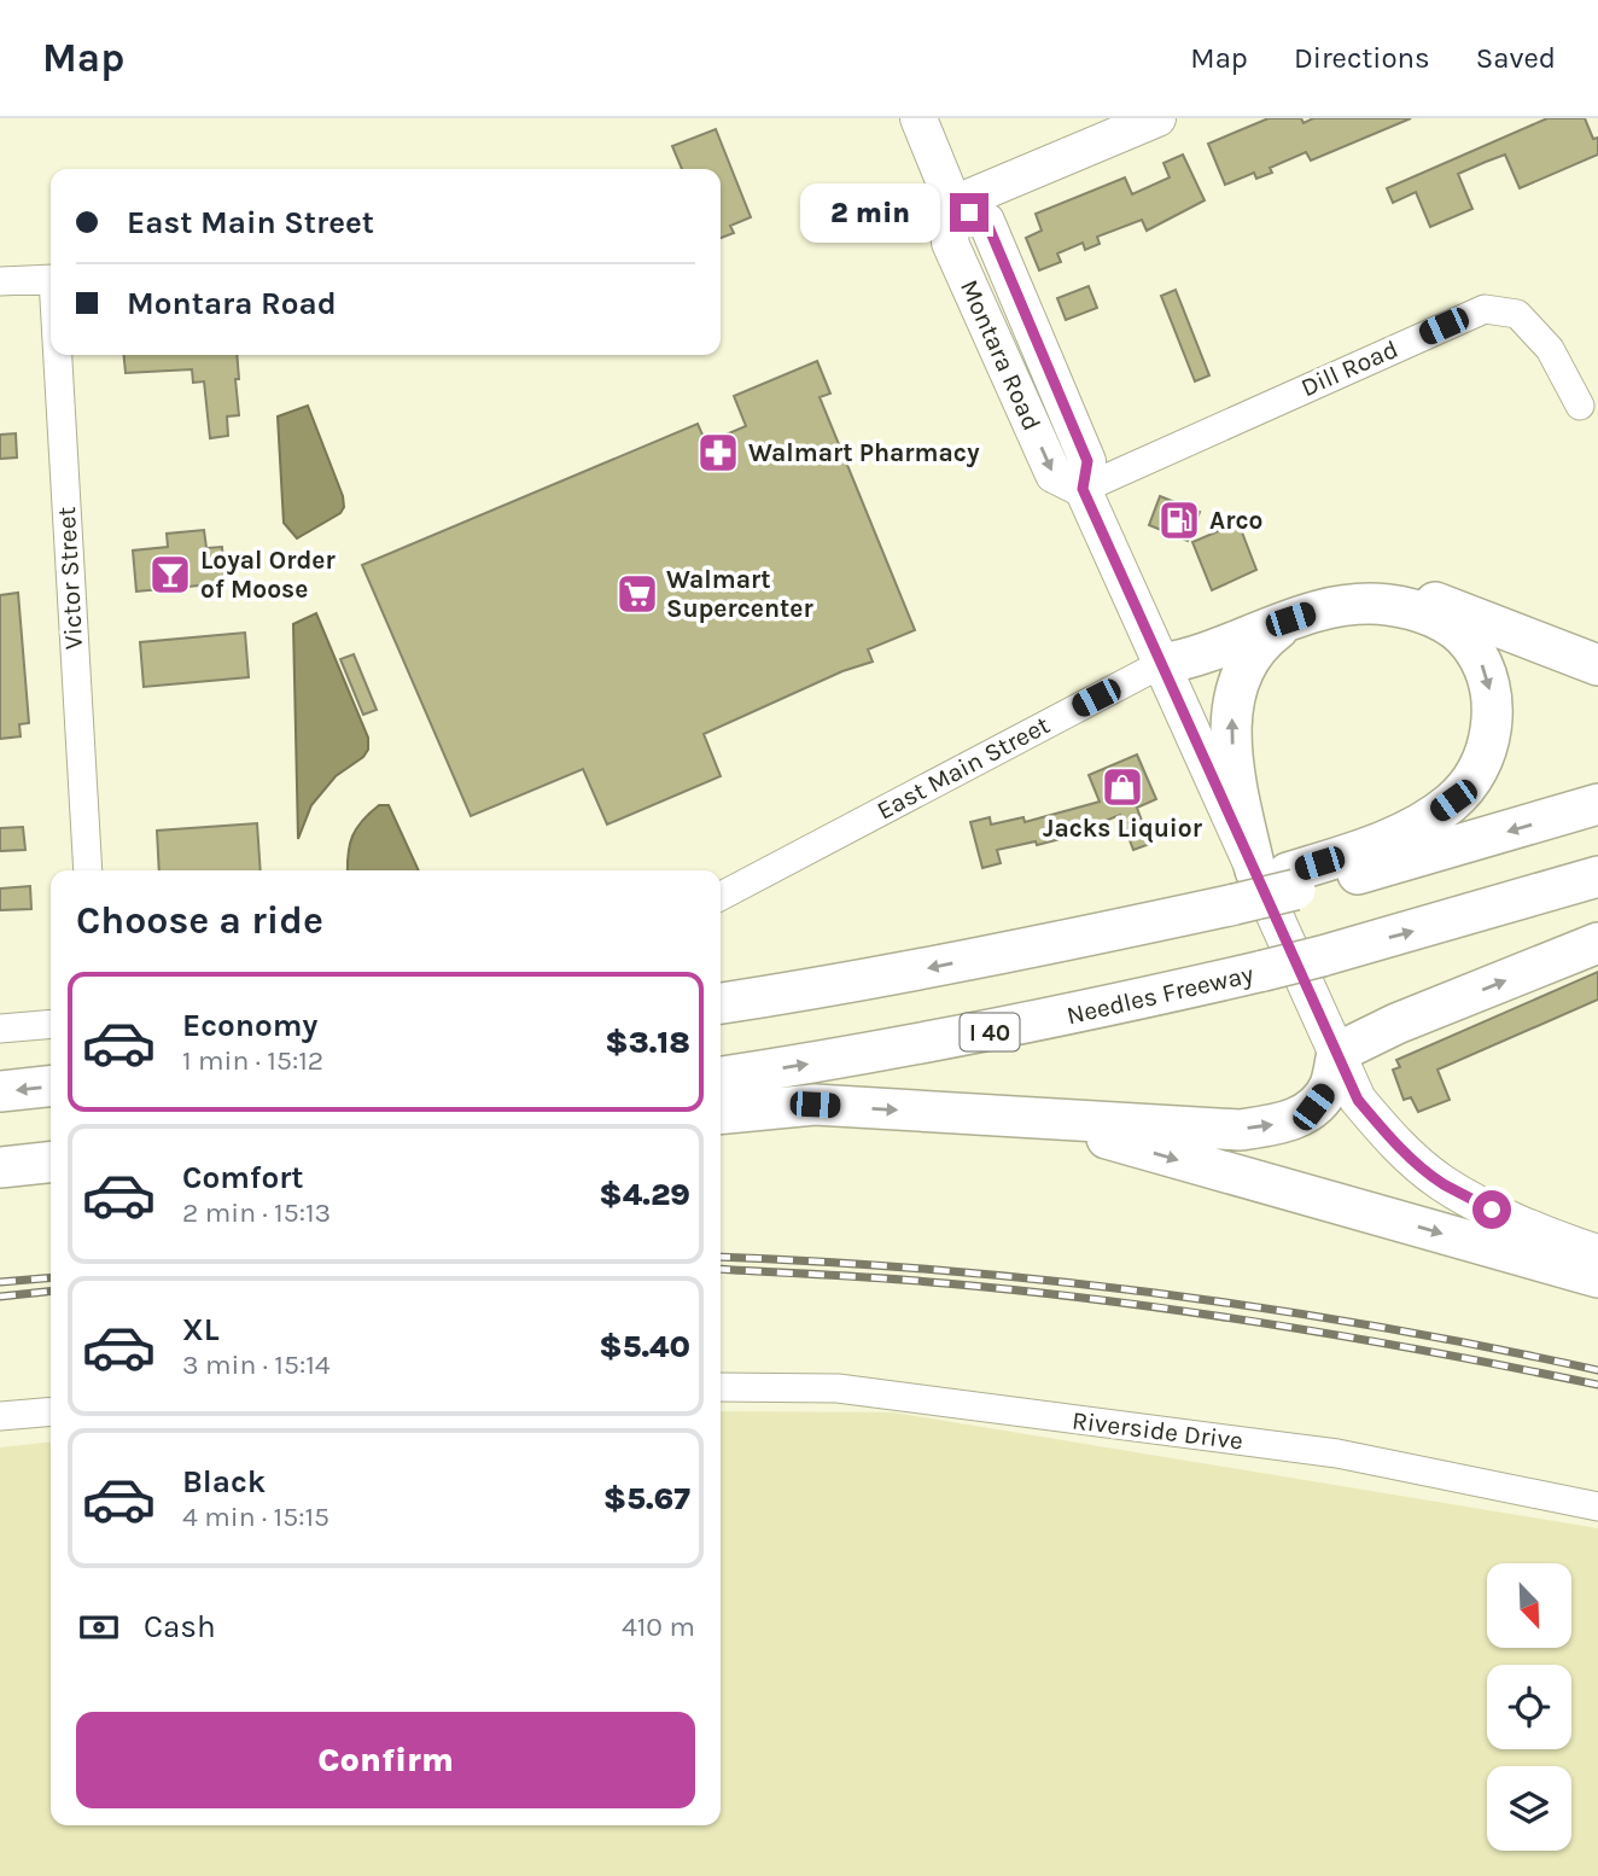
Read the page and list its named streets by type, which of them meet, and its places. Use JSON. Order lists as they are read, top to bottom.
{
  "streets": {
    "highway": ["Needles Freeway", "I 40"],
    "main road": ["Montara Road"],
    "street": [
      "Dill Road",
      "Victor Street",
      "East Main Street",
      "Riverside Drive"
    ]
  },
  "crossings": [
    ["Montara Road", "Dill Road"]
  ],
  "places": {
    "pharmacy": ["Walmart Pharmacy"],
    "fuel station": ["Arco"],
    "bar": ["Loyal Order of Moose"],
    "supermarket": ["Walmart Supercenter"],
    "shop": ["Jacks Liquior"]
  },
  "north": "bottom right",
  "page": {
    "header": "Map",
    "nav": ["Map", "Directions", "Saved"],
    "banner": ["East Main Street", "Montara Road"],
    "bubble": "2 min",
    "heading": "Choose a ride",
    "list": [
      {
        "name": "Economy",
        "note": "1 min · 15:12",
        "value": "$3.18"
      },
      {
        "name": "Comfort",
        "note": "2 min · 15:13",
        "value": "$4.29"
      },
      {
        "name": "XL",
        "note": "3 min · 15:14",
        "value": "$5.40"
      },
      {
        "name": "Black",
        "note": "4 min · 15:15",
        "value": "$5.67"
      }
    ],
    "pay": ["Cash", "410 m"],
    "buttons": "Confirm"
  }
}
